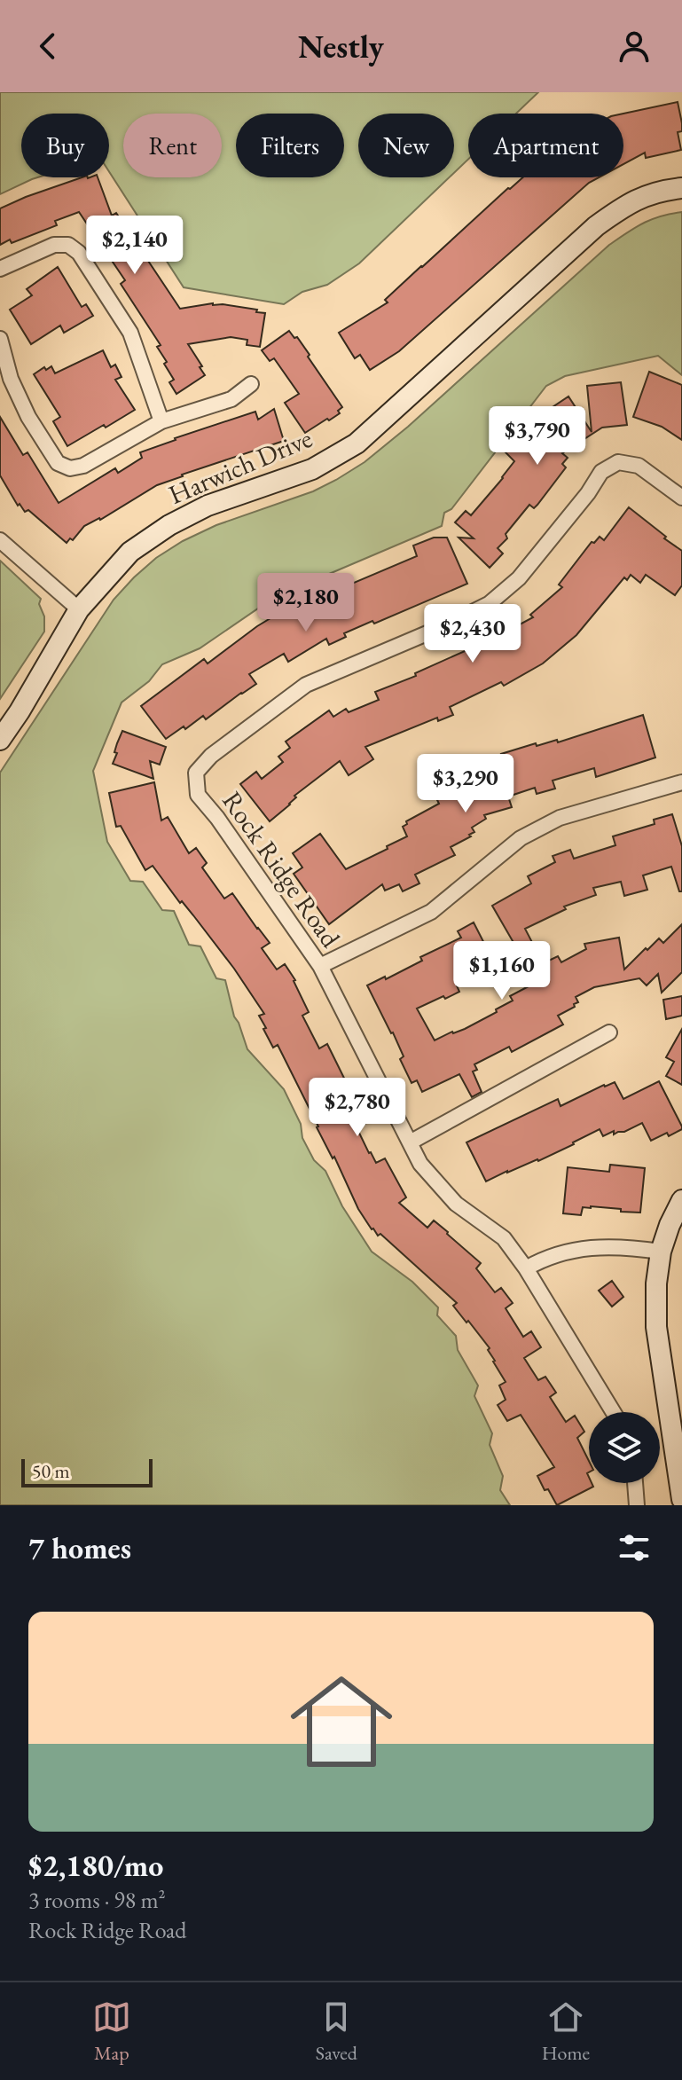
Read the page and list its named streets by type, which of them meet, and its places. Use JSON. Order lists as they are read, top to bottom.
{
  "streets": {
    "street": ["Harwich Drive", "Rock Ridge Road"]
  },
  "scale_bar": "50 m",
  "page": {
    "header": "Nestly",
    "chip": [
      "Buy",
      "Rent",
      "Filters",
      "New",
      "Apartment"
    ],
    "price": [
      "$2,140",
      "$3,790",
      "$2,180",
      "$2,430",
      "$3,290",
      "$1,160",
      "$2,780"
    ],
    "scale": "50 m",
    "heading": "7 homes",
    "list": [
      {
        "name": "$2,180/mo",
        "note": "3 rooms · 98 m² · Rock Ridge Road"
      }
    ],
    "tabs": ["Map", "Saved", "Home"]
  }
}
